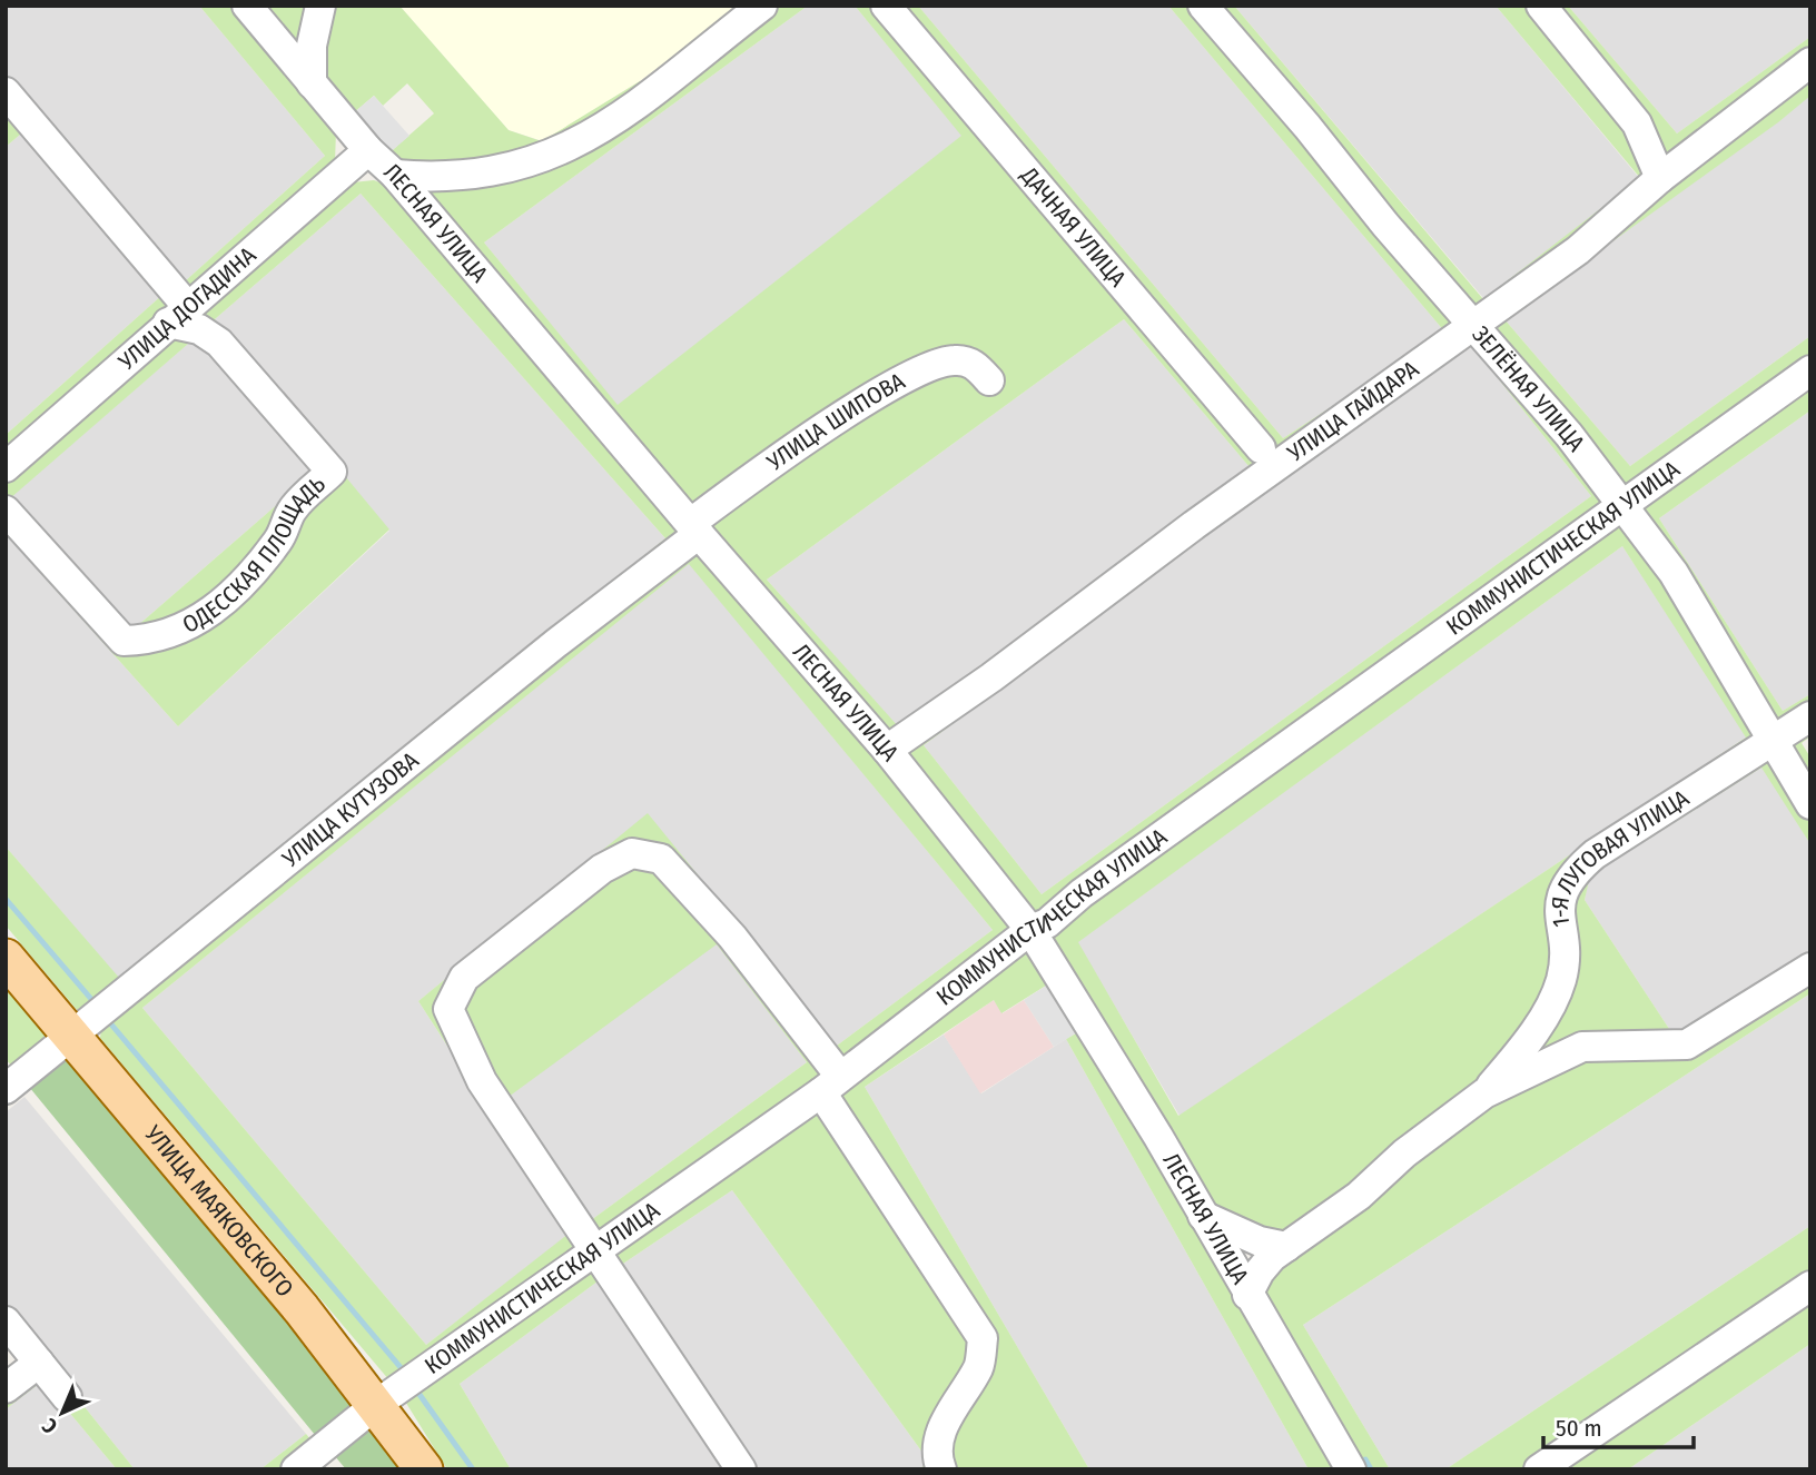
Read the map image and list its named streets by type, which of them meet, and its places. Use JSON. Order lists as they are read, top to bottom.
{
  "streets": {
    "main road": ["УЛИЦА МАЯКОВСКОГО"],
    "street": [
      "ЛЕСНАЯ УЛИЦА",
      "ДАЧНАЯ УЛИЦА",
      "УЛИЦА ДОГАДИНА",
      "ЗЕЛЁНАЯ УЛИЦА",
      "УЛИЦА ГАЙДАРА",
      "УЛИЦА ШИПОВА",
      "КОММУНИСТИЧЕСКАЯ УЛИЦА",
      "ОДЕССКАЯ ПЛОЩАДЬ",
      "УЛИЦА КУТУЗОВА",
      "1-Я ЛУГОВАЯ УЛИЦА"
    ]
  },
  "crossings": [
    ["ЛЕСНАЯ УЛИЦА", "УЛИЦА ДОГАДИНА"],
    ["ЛЕСНАЯ УЛИЦА", "УЛИЦА ГАЙДАРА"],
    ["ЛЕСНАЯ УЛИЦА", "УЛИЦА ШИПОВА"],
    ["ЛЕСНАЯ УЛИЦА", "КОММУНИСТИЧЕСКАЯ УЛИЦА"],
    ["ЛЕСНАЯ УЛИЦА", "УЛИЦА КУТУЗОВА"],
    ["ЛЕСНАЯ УЛИЦА", "1-Я ЛУГОВАЯ УЛИЦА"],
    ["УЛИЦА ДОГАДИНА", "ОДЕССКАЯ ПЛОЩАДЬ"],
    ["ЗЕЛЁНАЯ УЛИЦА", "УЛИЦА ГАЙДАРА"],
    ["ЗЕЛЁНАЯ УЛИЦА", "КОММУНИСТИЧЕСКАЯ УЛИЦА"],
    ["ЗЕЛЁНАЯ УЛИЦА", "1-Я ЛУГОВАЯ УЛИЦА"],
    ["УЛИЦА ШИПОВА", "УЛИЦА КУТУЗОВА"],
    ["КОММУНИСТИЧЕСКАЯ УЛИЦА", "УЛИЦА МАЯКОВСКОГО"],
    ["УЛИЦА КУТУЗОВА", "УЛИЦА МАЯКОВСКОГО"]
  ],
  "scale_bar": "50 m",
  "north": "bottom left"
}
